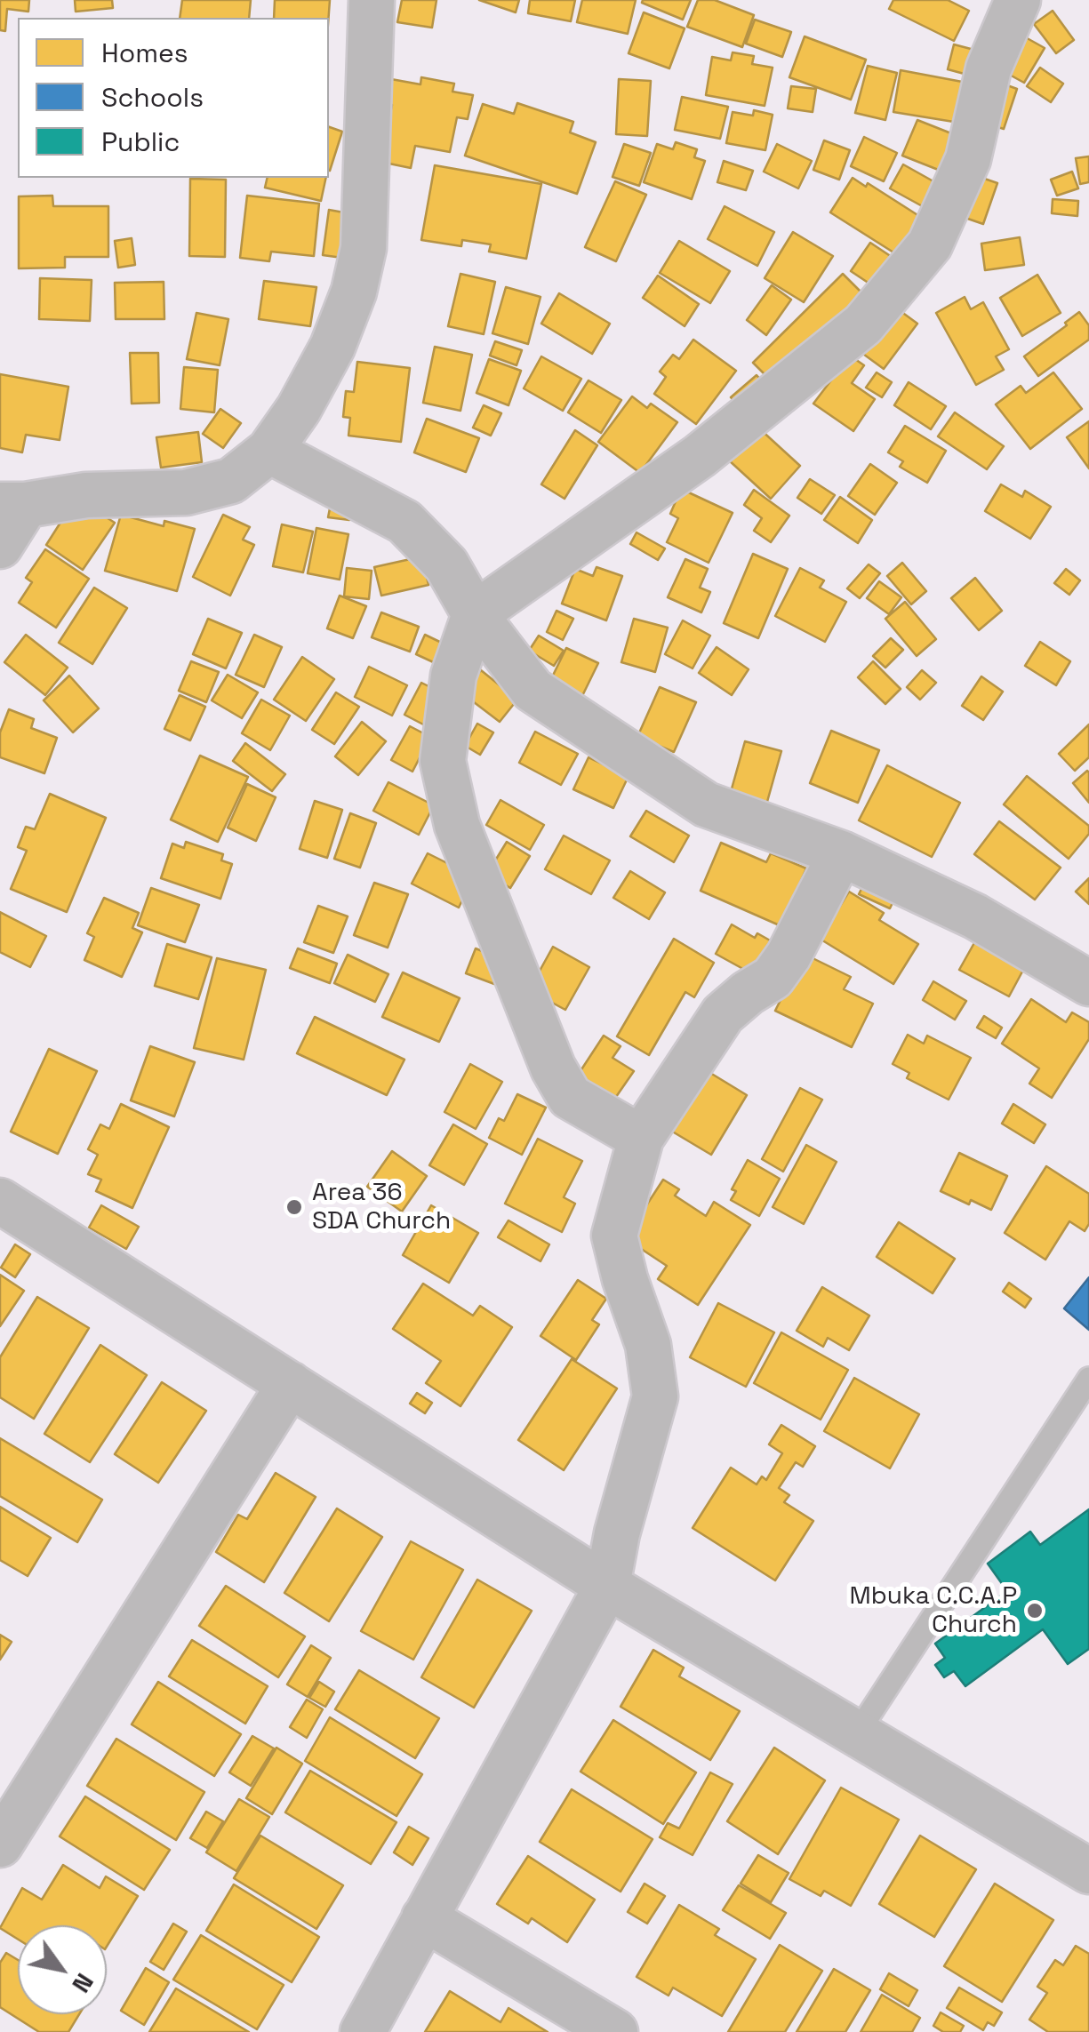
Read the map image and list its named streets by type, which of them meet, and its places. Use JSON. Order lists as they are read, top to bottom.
{
  "places": ["Area 36 SDA Church", "Mbuka C.C.A.P Church"],
  "legend": ["Homes", "Schools", "Public"],
  "north": "bottom right"
}
